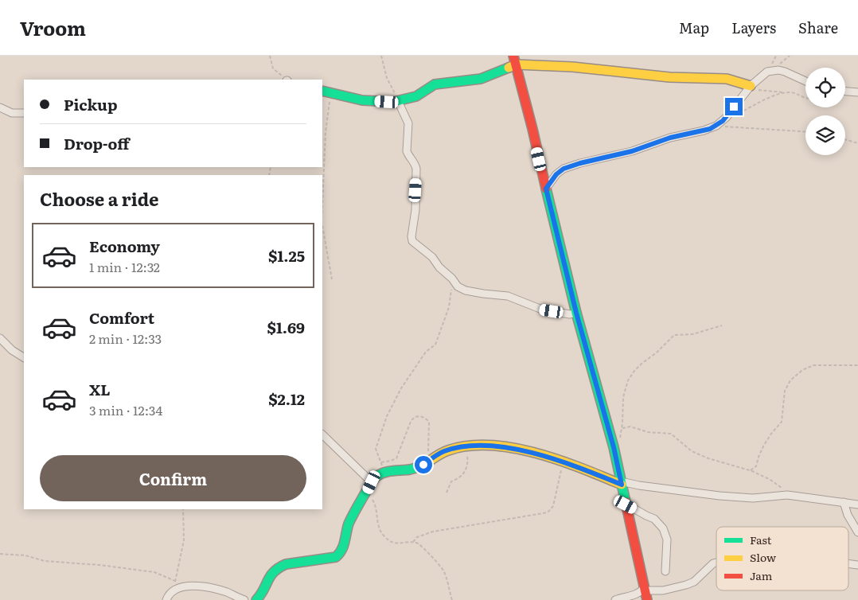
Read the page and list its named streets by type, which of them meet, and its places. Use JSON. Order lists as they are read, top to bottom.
{
  "legend": ["Fast", "Slow", "Jam"],
  "page": {
    "header": "Vroom",
    "nav": ["Map", "Layers", "Share"],
    "banner": ["Pickup", "Drop-off"],
    "heading": "Choose a ride",
    "list": [
      {
        "name": "Economy",
        "note": "1 min · 12:32",
        "value": "$1.25"
      },
      {
        "name": "Comfort",
        "note": "2 min · 12:33",
        "value": "$1.69"
      },
      {
        "name": "XL",
        "note": "3 min · 12:34",
        "value": "$2.12"
      }
    ],
    "buttons": "Confirm"
  }
}
